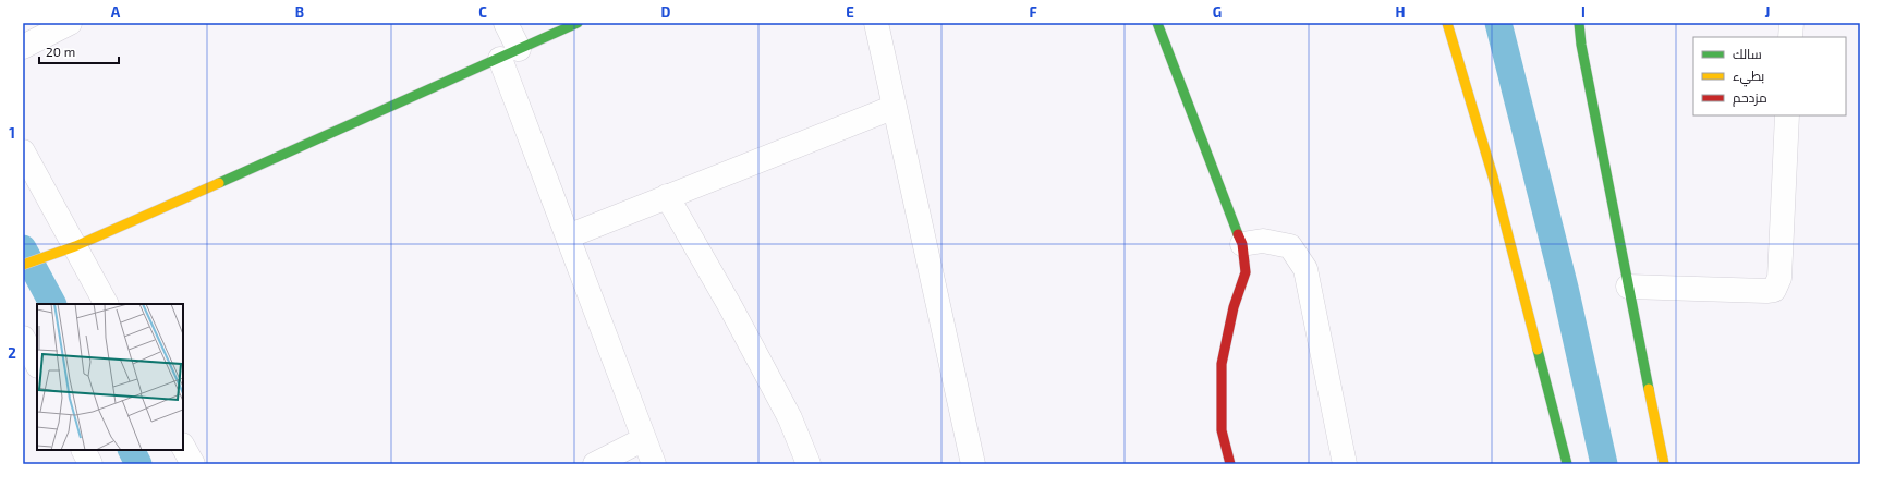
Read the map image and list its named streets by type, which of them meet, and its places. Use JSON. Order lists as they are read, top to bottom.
{
  "legend": ["سالك", "بطيء", "مزدحم"],
  "scale_bar": "20 m",
  "grid": {
    "columns": [
      "A",
      "B",
      "C",
      "D",
      "E",
      "F",
      "G",
      "H",
      "I",
      "J"
    ],
    "rows": ["1", "2"]
  }
}
